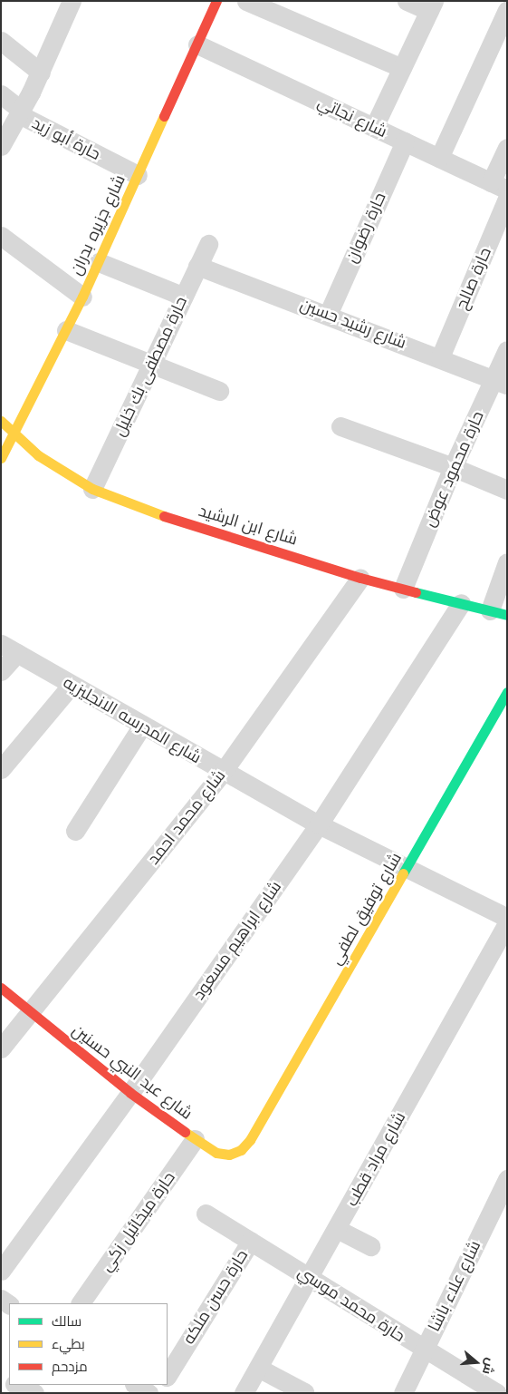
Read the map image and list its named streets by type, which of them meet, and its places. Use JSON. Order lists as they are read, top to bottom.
{
  "streets": {
    "street": [
      "شارع نجاتي",
      "حارة أبو زيد",
      "شارع جزيره بدران",
      "حارة رضوان",
      "حارة صالح",
      "شارع رشيد حسين",
      "حارة مصطفى بك خليل",
      "حارة محمود عوض",
      "شارع ابن الرشيد",
      "شارع المدرسه الانجليزيه",
      "شارع محمد احمد",
      "شارع توفيق لطفي",
      "شارع ابراهيم مسعود",
      "شارع عبد النبي حسنين",
      "شارع مراد قطب",
      "حارة ميخائيل زكي",
      "شارع علاء باشا",
      "حارة حسن ملكه",
      "حارة محمد موسي"
    ]
  },
  "crossings": [
    ["شارع نجاتي", "شارع جزيره بدران"],
    ["شارع نجاتي", "حارة رضوان"],
    ["حارة أبو زيد", "شارع جزيره بدران"],
    ["شارع جزيره بدران", "شارع ابن الرشيد"],
    ["حارة رضوان", "شارع رشيد حسين"],
    ["حارة صالح", "شارع رشيد حسين"],
    ["شارع رشيد حسين", "حارة مصطفى بك خليل"],
    ["شارع رشيد حسين", "حارة محمود عوض"],
    ["حارة مصطفى بك خليل", "شارع ابن الرشيد"],
    ["حارة محمود عوض", "شارع ابن الرشيد"],
    ["شارع ابن الرشيد", "شارع محمد احمد"],
    ["شارع ابن الرشيد", "شارع ابراهيم مسعود"],
    ["شارع المدرسه الانجليزيه", "شارع محمد احمد"],
    ["شارع المدرسه الانجليزيه", "شارع توفيق لطفي"],
    ["شارع المدرسه الانجليزيه", "شارع ابراهيم مسعود"],
    ["شارع محمد احمد", "شارع عبد النبي حسنين"],
    ["شارع توفيق لطفي", "شارع عبد النبي حسنين"],
    ["شارع ابراهيم مسعود", "شارع عبد النبي حسنين"],
    ["شارع عبد النبي حسنين", "حارة ميخائيل زكي"],
    ["شارع مراد قطب", "حارة محمد موسي"],
    ["شارع علاء باشا", "حارة محمد موسي"],
    ["حارة حسن ملكه", "حارة محمد موسي"]
  ],
  "legend": ["سالك", "بطيء", "مزدحم"],
  "north": "right"
}
